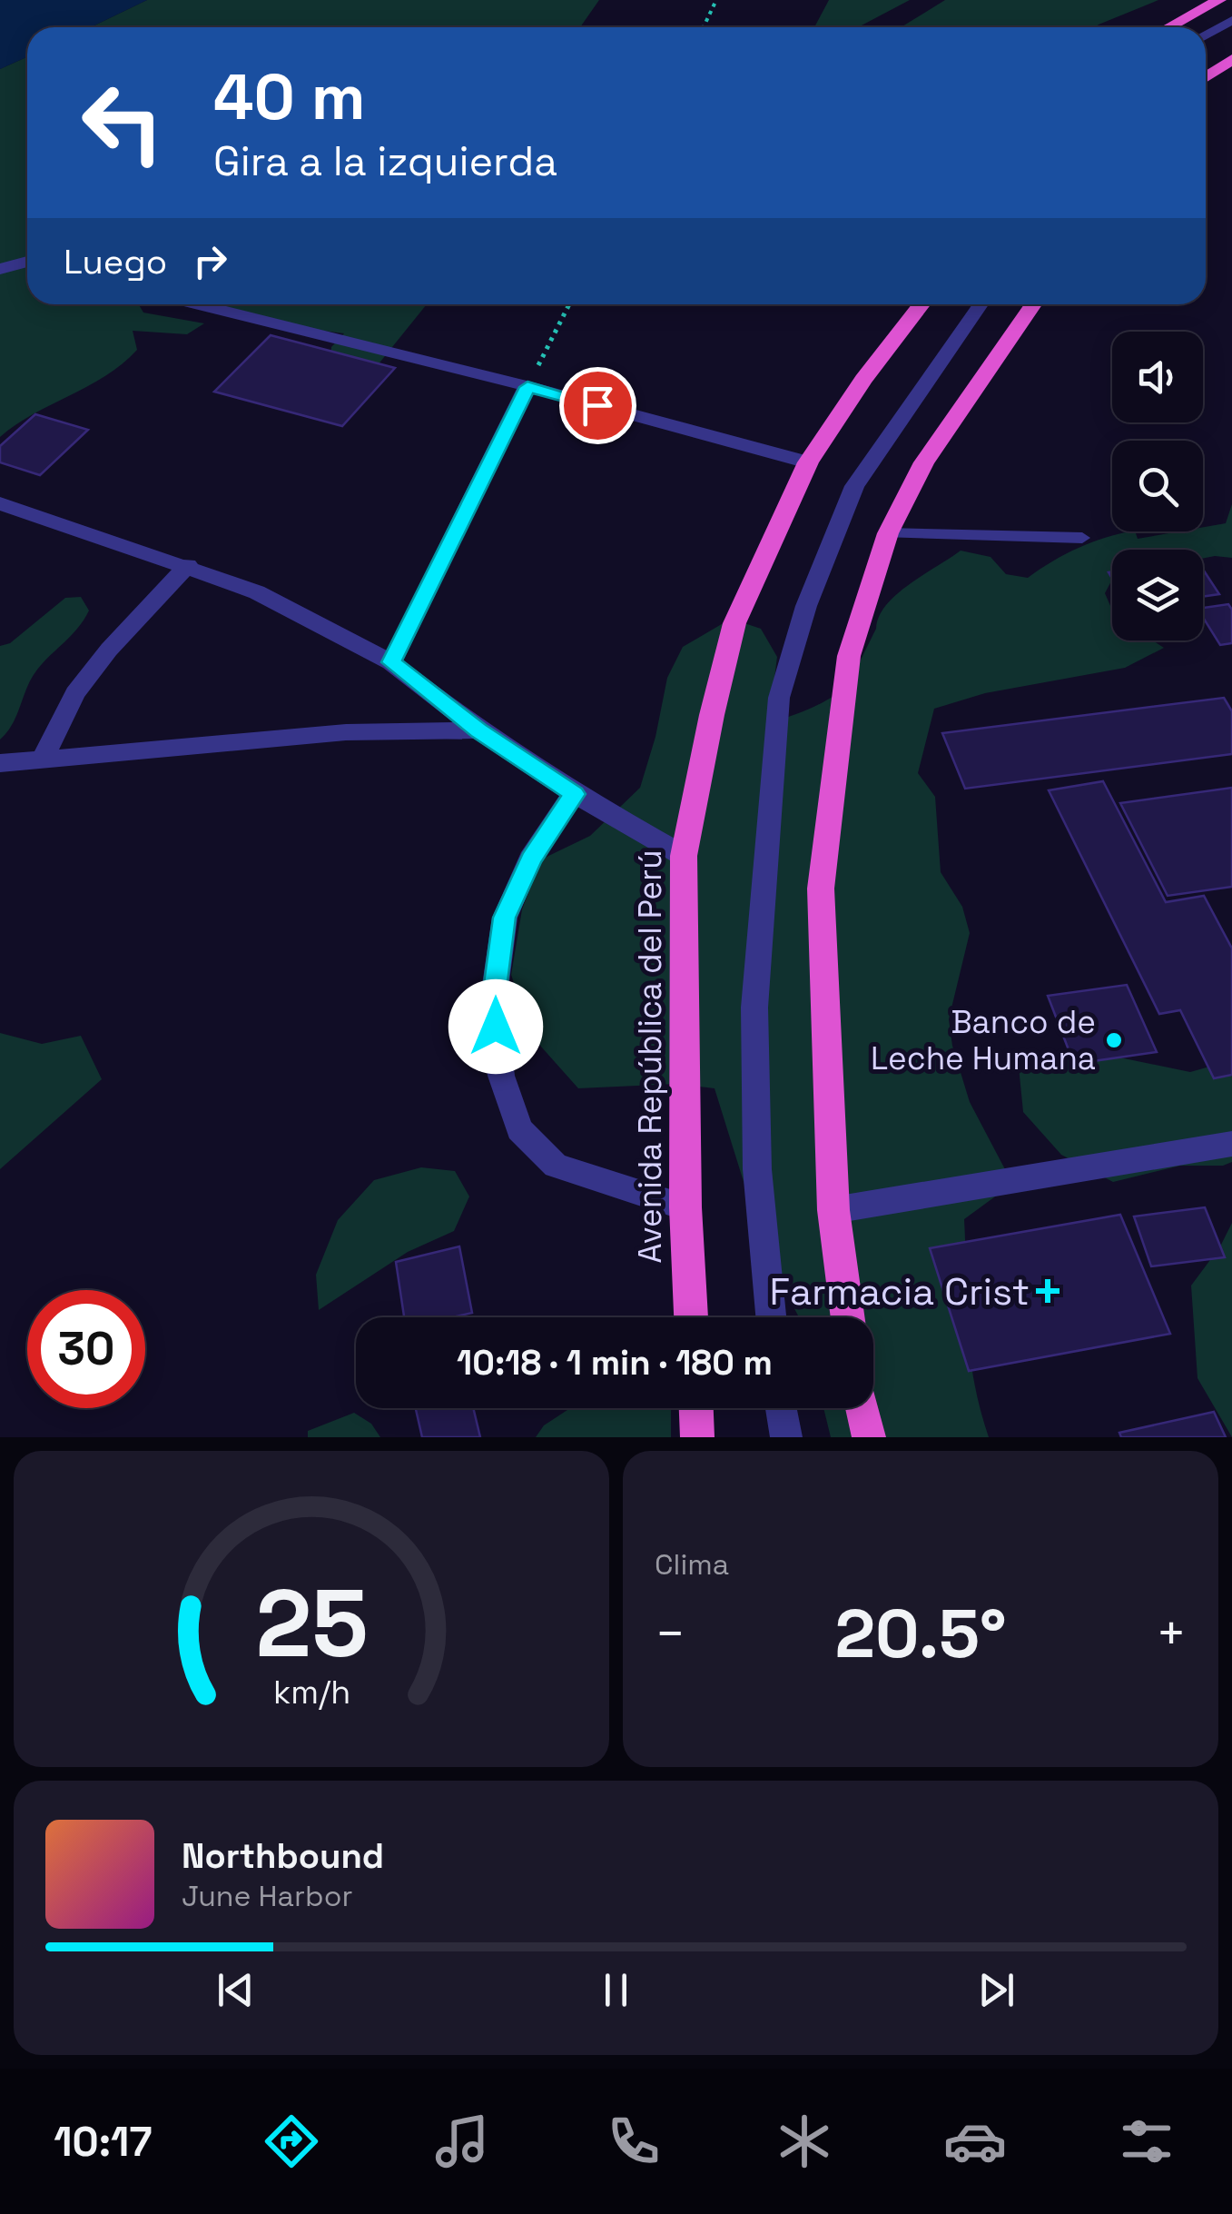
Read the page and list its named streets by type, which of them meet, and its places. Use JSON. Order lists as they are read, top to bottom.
{
  "streets": {
    "highway": ["Avenida República del Perú"]
  },
  "places": {
    "other": ["Banco de Leche Humana"],
    "health": ["Farmacia Crist"]
  },
  "page": {
    "turn": ["40 m", "Gira a la izquierda"],
    "then": "Luego",
    "limit": "30",
    "trip": "10:18 · 1 min · 180 m",
    "tile": "Clima",
    "heat": ["−", "20.5°", "+"],
    "song": ["Northbound", "June Harbor"],
    "tabs": "10:17",
    "gauge": ["25", "km/h"]
  }
}
